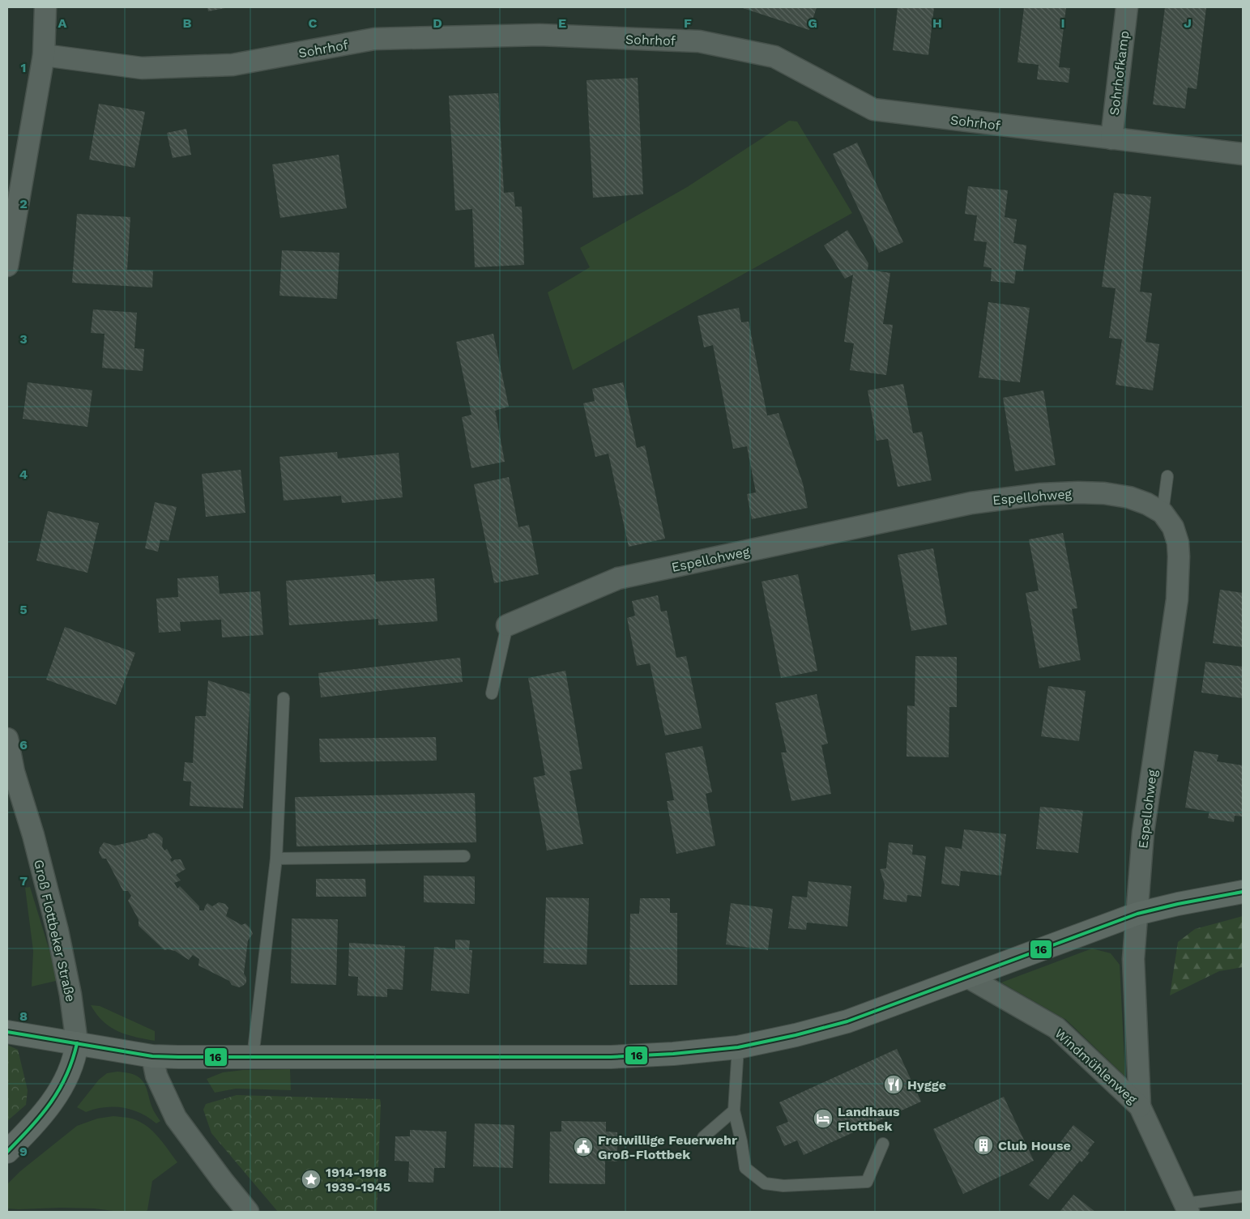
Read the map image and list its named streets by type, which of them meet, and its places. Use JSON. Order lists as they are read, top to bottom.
{
  "streets": {
    "street": [
      "Sohrhof",
      "Sohrhofkamp",
      "Espellohweg",
      "Groß Flottbeker Straße",
      "Windmühlenweg"
    ]
  },
  "crossings": [
    ["Sohrhof", "Sohrhofkamp"],
    ["Espellohweg", "Windmühlenweg"]
  ],
  "places": {
    "restaurant": ["Hygge"],
    "hotel": ["Landhaus Flottbek"],
    "building": ["Club House"],
    "public building": ["Freiwillige Feuerwehr Groß-Flottbek"],
    "place": ["1914-1918 1939-1945"]
  },
  "lines": ["transit line 16"],
  "grid": {
    "columns": [
      "A",
      "B",
      "C",
      "D",
      "E",
      "F",
      "G",
      "H",
      "I",
      "J"
    ],
    "rows": [
      "1",
      "2",
      "3",
      "4",
      "5",
      "6",
      "7",
      "8",
      "9"
    ]
  }
}
